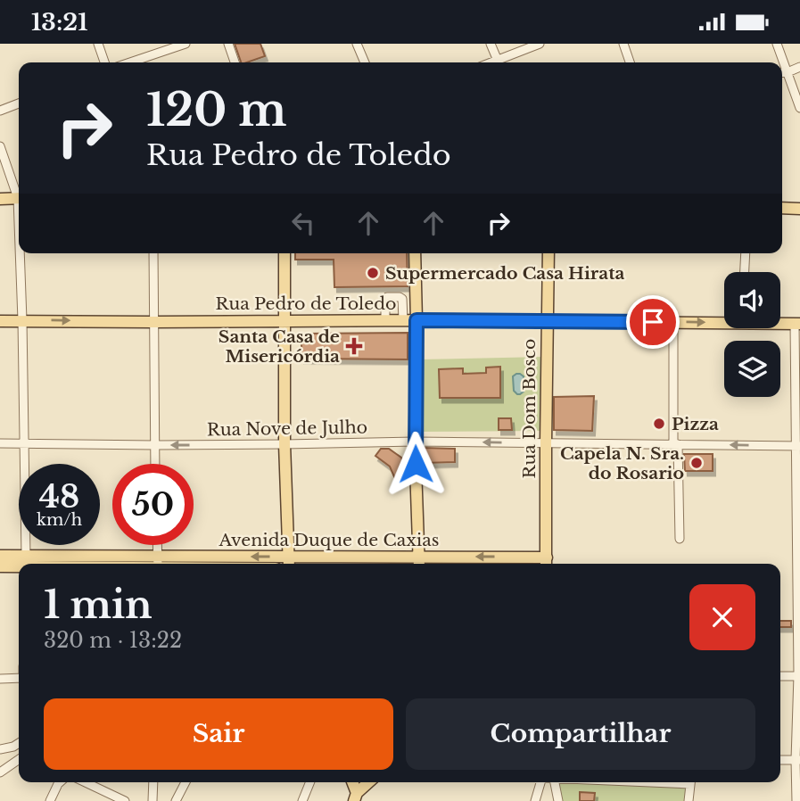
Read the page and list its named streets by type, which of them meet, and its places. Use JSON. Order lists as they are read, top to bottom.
{
  "streets": {
    "main road": ["Rua Pedro de Toledo", "Rua Dom Bosco", "Avenida Duque de Caxias"],
    "street": ["Rua Nove de Julho"]
  },
  "crossings": [
    ["Rua Pedro de Toledo", "Rua Dom Bosco"],
    ["Rua Dom Bosco", "Rua Nove de Julho"],
    ["Rua Dom Bosco", "Avenida Duque de Caxias"]
  ],
  "one_way": ["Rua Nove de Julho", "Avenida Duque de Caxias"],
  "places": {
    "other": ["Supermercado Casa Hirata", "Pizza", "Capela N. Sra. do Rosario"],
    "health": ["Santa Casa de Misericórdia"]
  },
  "page": {
    "status": "13:21",
    "turn": ["120 m", "Rua Pedro de Toledo"],
    "speed": "48 km/h",
    "limit": "50",
    "heading": ["1 min", "320 m · 13:22"],
    "buttons": ["Sair", "Compartilhar"]
  }
}
